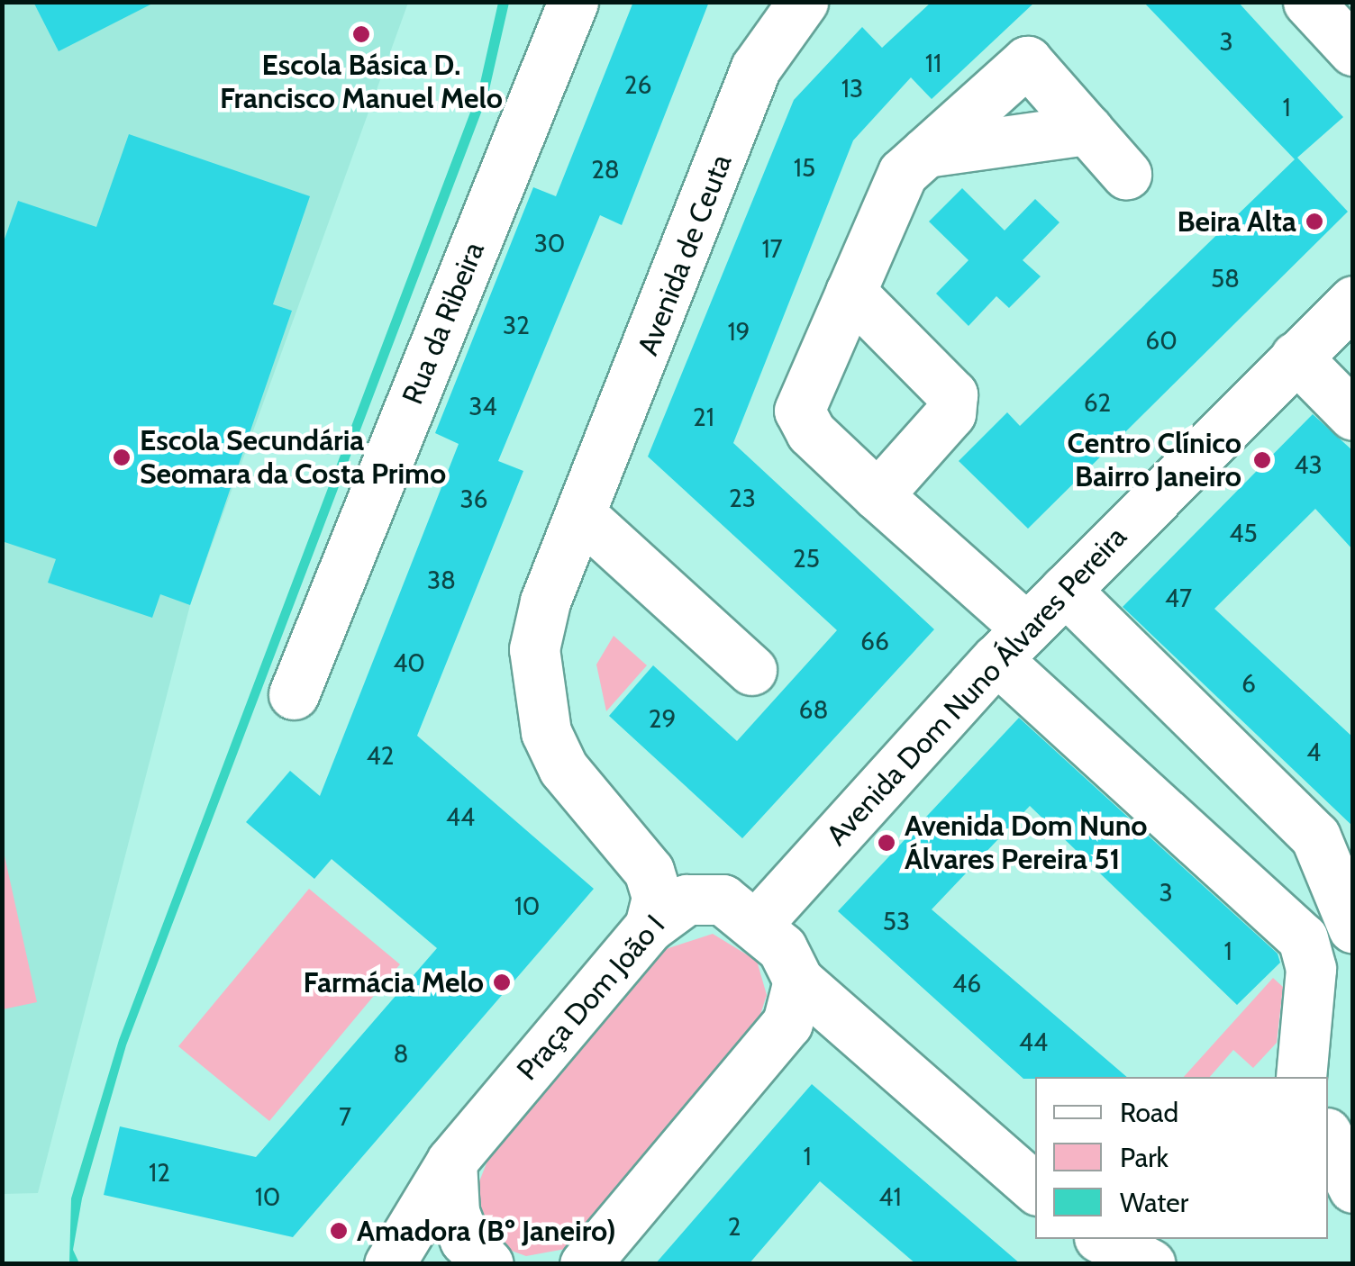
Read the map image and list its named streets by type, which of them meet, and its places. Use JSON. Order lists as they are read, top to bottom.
{
  "streets": {
    "street": [
      "Avenida de Ceuta",
      "Rua da Ribeira",
      "Avenida Dom Nuno Álvares Pereira",
      "Praça Dom João I"
    ]
  },
  "crossings": [
    ["Avenida de Ceuta", "Praça Dom João I"],
    ["Avenida Dom Nuno Álvares Pereira", "Praça Dom João I"]
  ],
  "places": [
    "Escola Básica D. Francisco Manuel Melo",
    "Beira Alta",
    "Escola Secundária Seomara da Costa Primo",
    "Centro Clínico Bairro Janeiro",
    "Avenida Dom Nuno Álvares Pereira 51",
    "Farmácia Melo",
    "Amadora (Bº Janeiro)"
  ],
  "house_numbers": [
    "3",
    "11",
    "26",
    "13",
    "1",
    "15",
    "28",
    "30",
    "17",
    "58",
    "32",
    "19",
    "60",
    "62",
    "34",
    "21",
    "43",
    "23",
    "36",
    "45",
    "25",
    "38",
    "47",
    "66",
    "40",
    "6",
    "68",
    "29",
    "4",
    "42",
    "44",
    "3",
    "10",
    "53",
    "1",
    "46",
    "44",
    "8",
    "7",
    "1",
    "12",
    "10",
    "41",
    "2"
  ],
  "legend": ["Road", "Park", "Water"]
}
